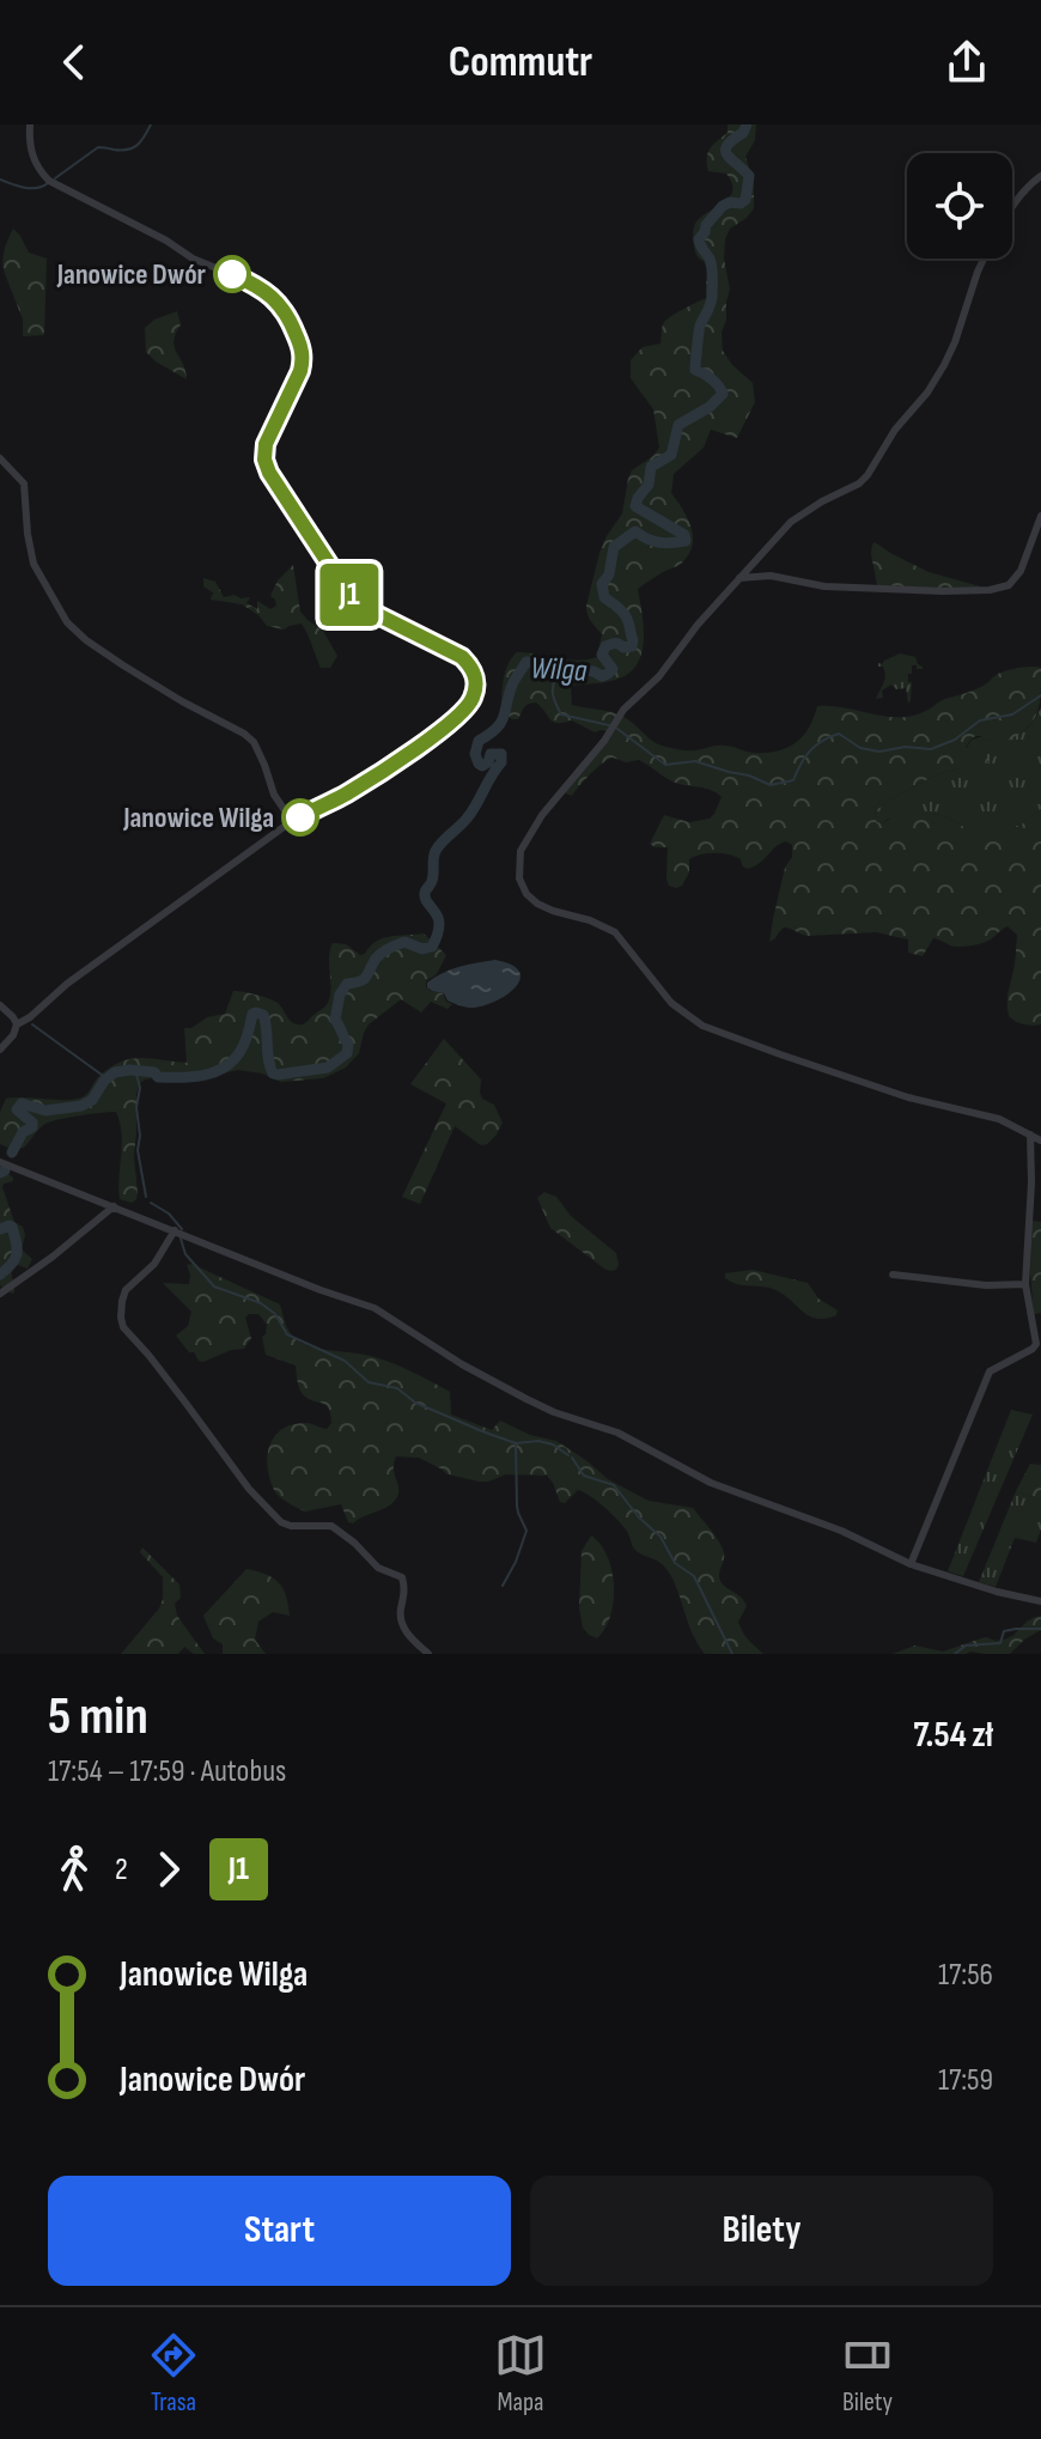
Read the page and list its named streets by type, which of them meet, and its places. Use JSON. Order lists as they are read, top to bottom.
{
  "water": ["Wilga"],
  "places": ["Janowice Dwór", "Janowice Wilga"],
  "lines": ["bus line J1"],
  "page": {
    "header": "Commutr",
    "on_map": "J1",
    "heading": ["5 min", "17:54 – 17:59 · Autobus", "7.54 zł"],
    "legs": ["2", "J1"],
    "list": [
      {
        "name": "Janowice Wilga",
        "value": "17:56"
      },
      {
        "name": "Janowice Dwór",
        "value": "17:59"
      }
    ],
    "buttons": ["Start", "Bilety"],
    "tabs": ["Trasa", "Mapa", "Bilety"]
  }
}
